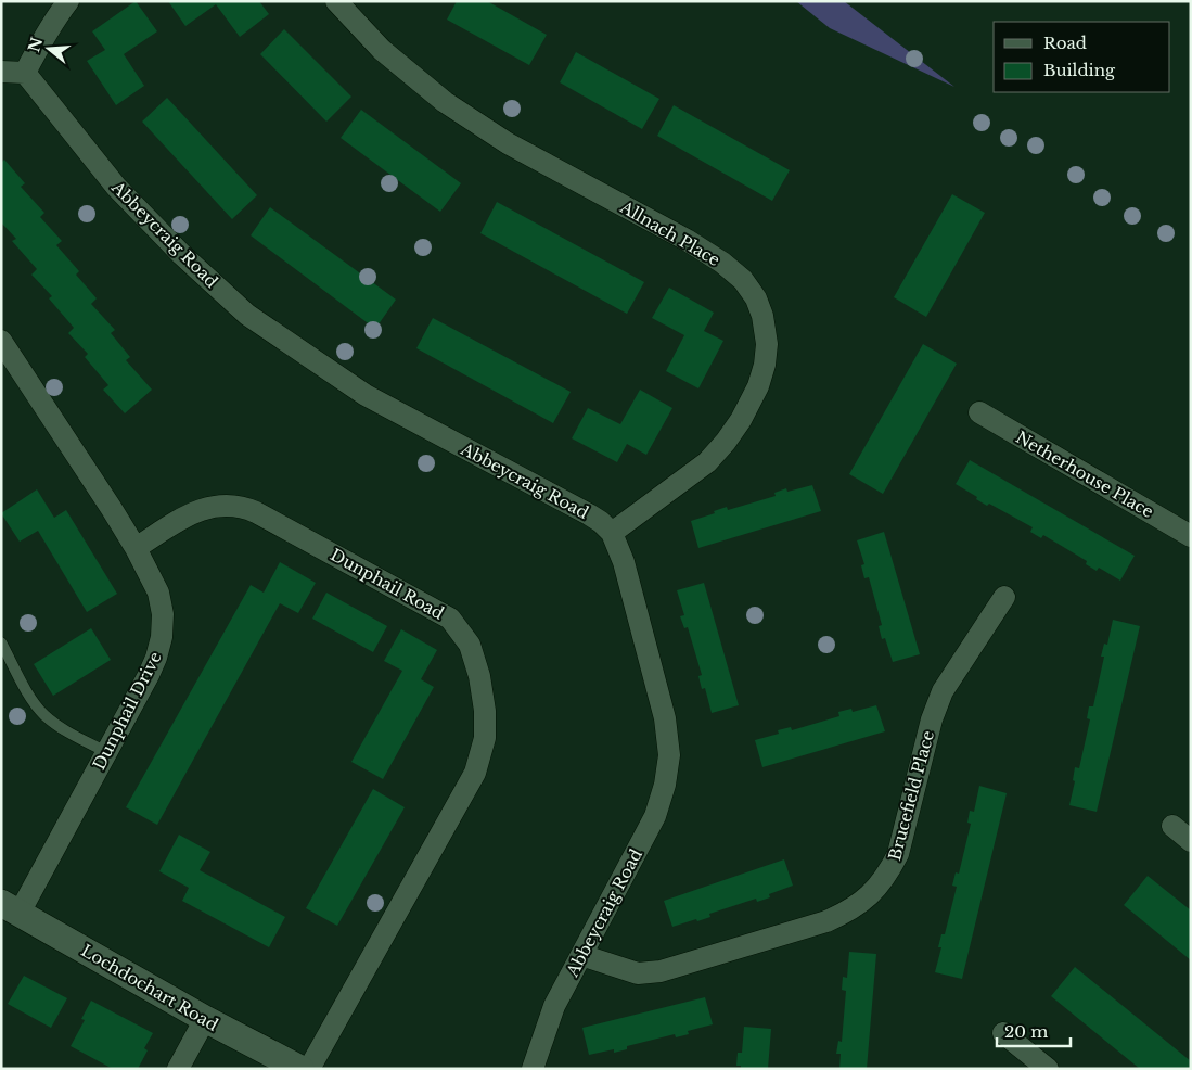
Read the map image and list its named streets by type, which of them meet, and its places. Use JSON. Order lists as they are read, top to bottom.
{
  "streets": {
    "street": [
      "Allnach Place",
      "Abbeycraig Road",
      "Netherhouse Place",
      "Dunphail Road",
      "Dunphail Drive",
      "Brucefield Place",
      "Lochdochart Road"
    ]
  },
  "crossings": [
    ["Allnach Place", "Abbeycraig Road"],
    ["Abbeycraig Road", "Brucefield Place"],
    ["Dunphail Road", "Dunphail Drive"],
    ["Dunphail Drive", "Lochdochart Road"]
  ],
  "legend": ["Road", "Building"],
  "scale_bar": "20 m",
  "north": "left"
}
